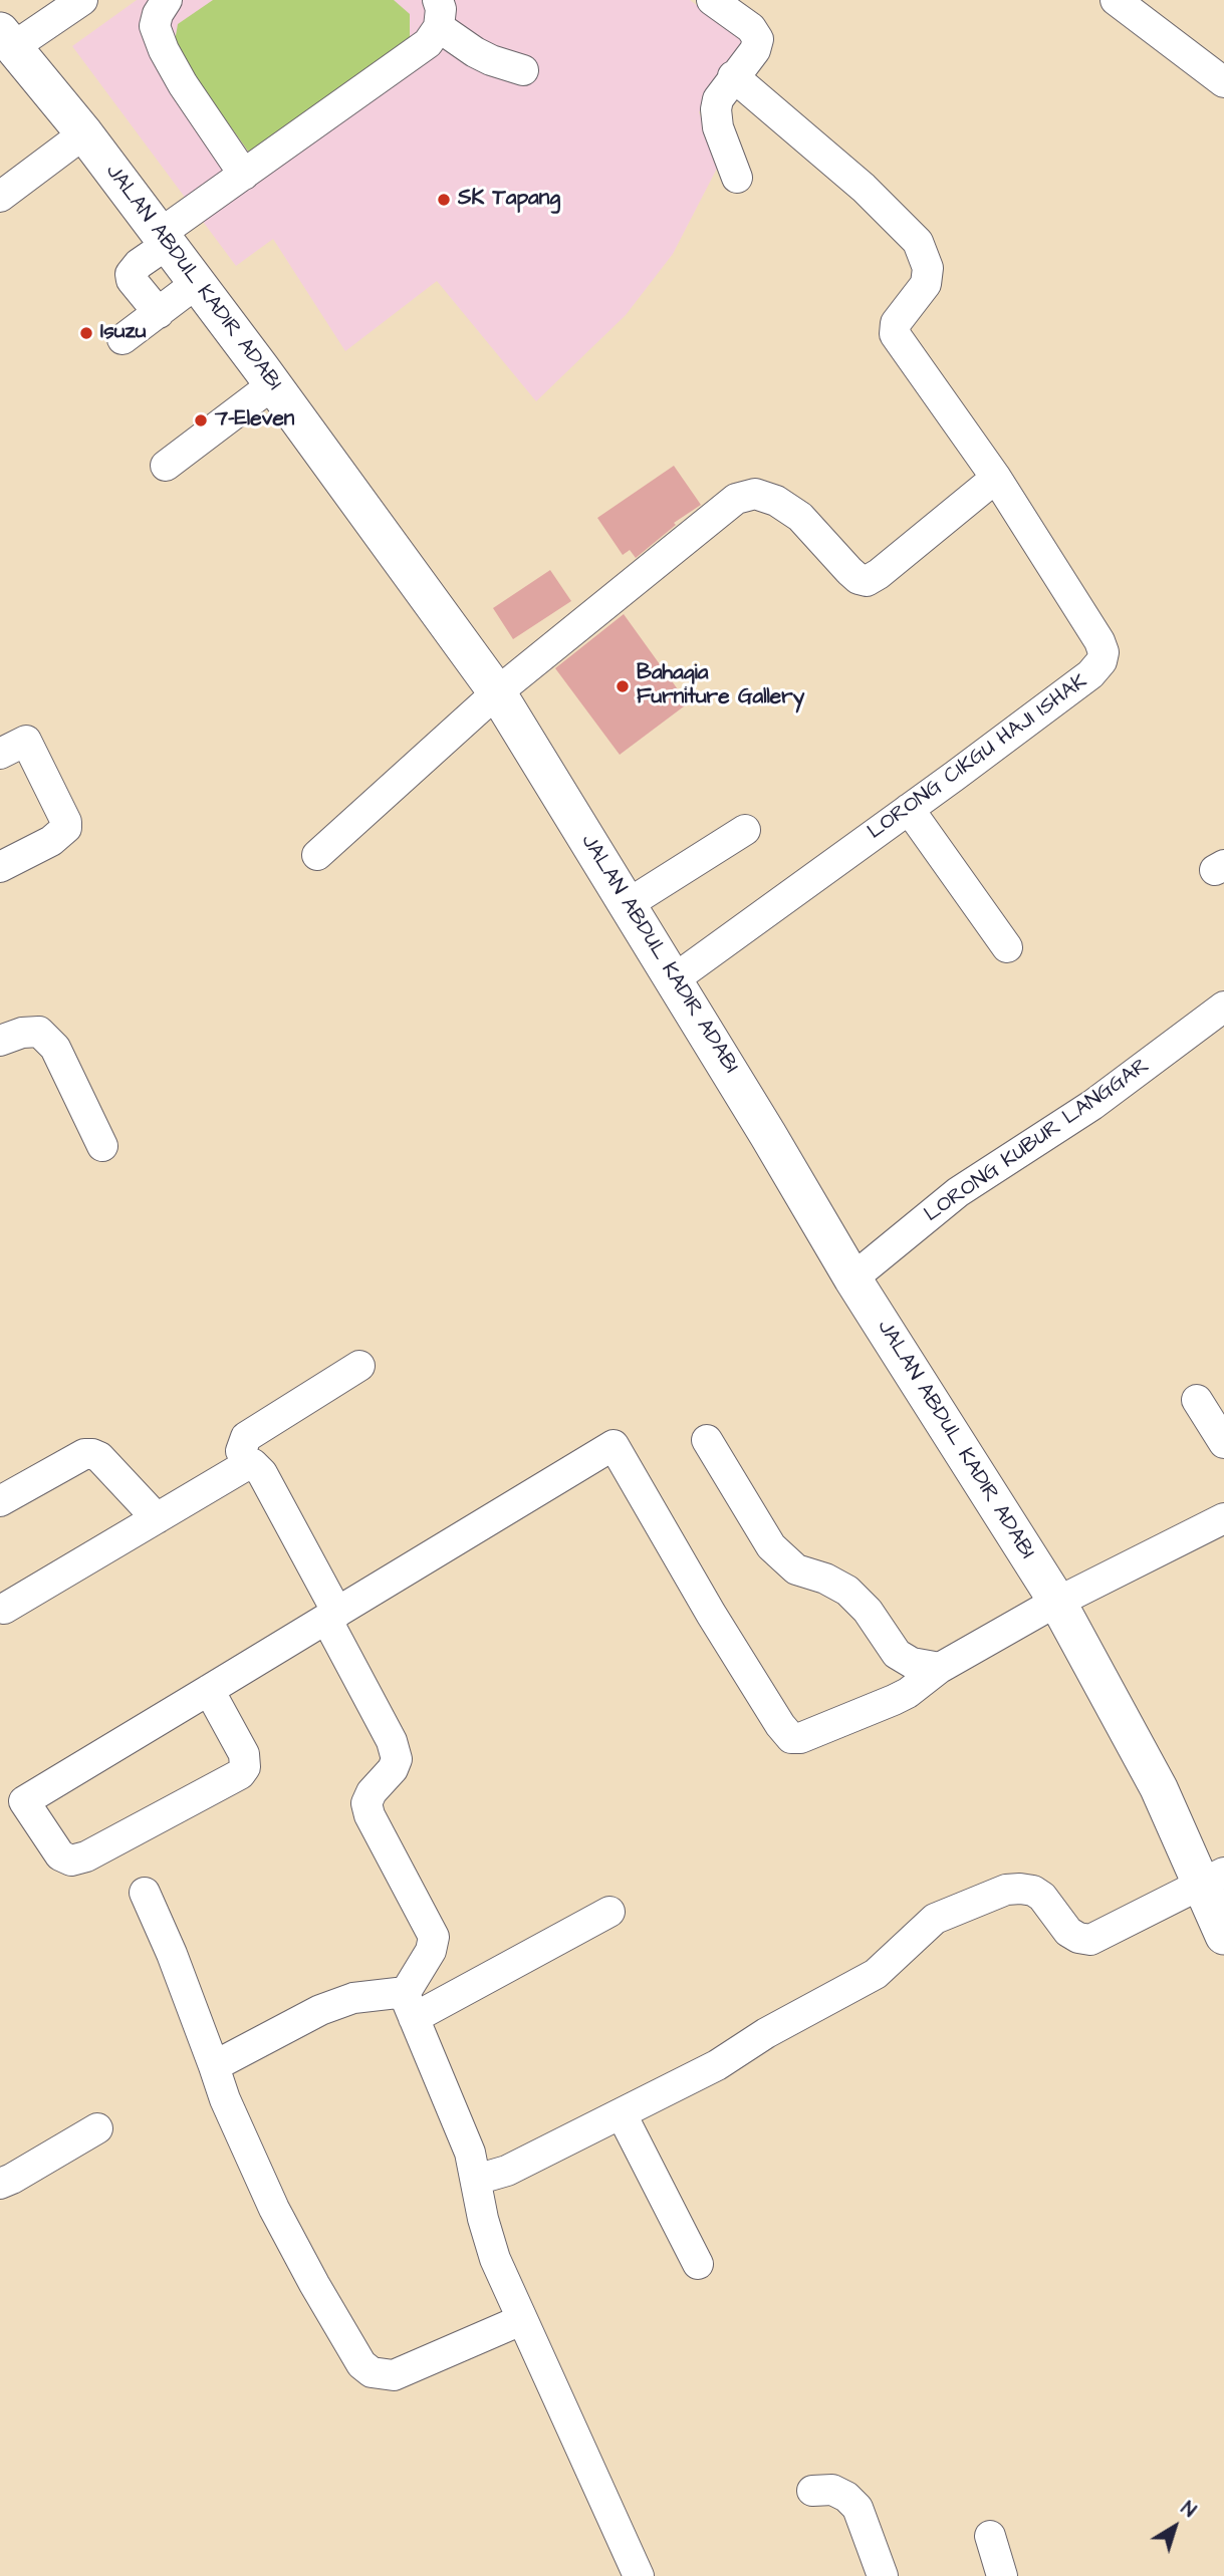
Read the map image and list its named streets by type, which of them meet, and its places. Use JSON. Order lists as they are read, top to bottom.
{
  "streets": {
    "main road": ["JALAN ABDUL KADIR ADABI"],
    "street": ["LORONG CIKGU HAJI ISHAK", "LORONG KUBUR LANGGAR"]
  },
  "crossings": [
    ["JALAN ABDUL KADIR ADABI", "LORONG CIKGU HAJI ISHAK"],
    ["JALAN ABDUL KADIR ADABI", "LORONG KUBUR LANGGAR"]
  ],
  "places": [
    "SK Tapang",
    "Isuzu",
    "7-Eleven",
    "Bahagia Furniture Gallery"
  ],
  "north": "top right"
}
